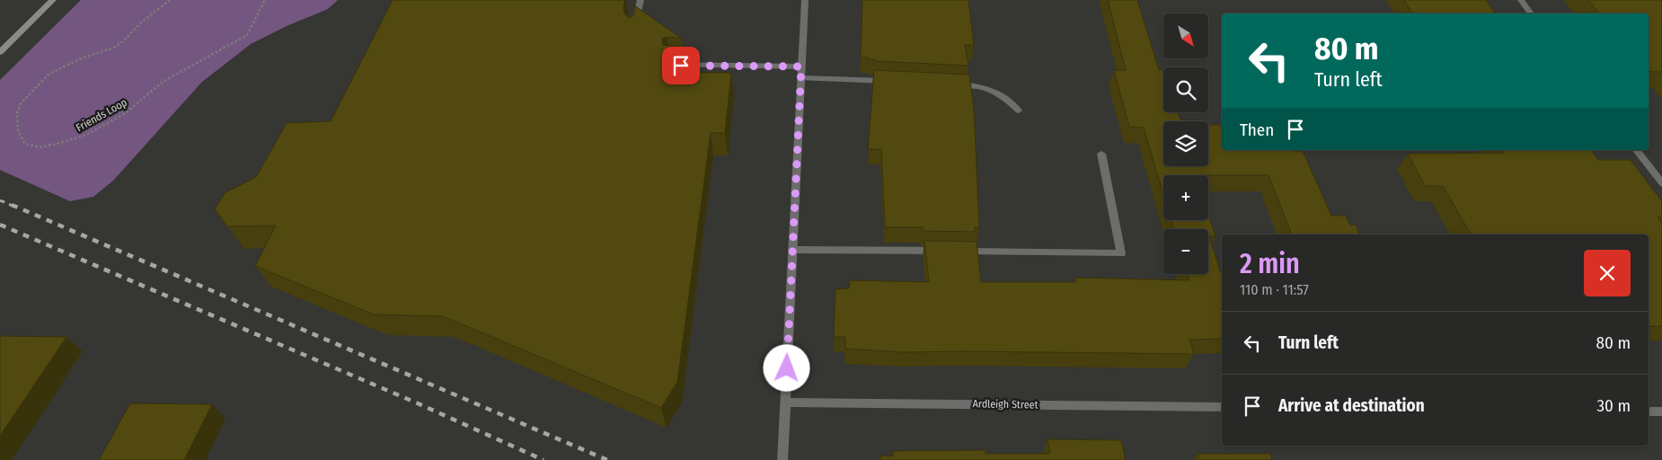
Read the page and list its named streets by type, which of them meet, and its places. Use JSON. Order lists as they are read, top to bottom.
{
  "streets": {
    "street": ["Ardleigh Street"],
    "path": ["Friends Loop"]
  },
  "north": "bottom right",
  "page": {
    "map_buttons": ["+", "−"],
    "turn": ["80 m", "Turn left"],
    "then": "Then",
    "heading": ["2 min", "110 m · 11:57"],
    "list": [
      {
        "name": "Turn left",
        "value": "80 m"
      },
      {
        "name": "Arrive at destination",
        "value": "30 m"
      }
    ]
  }
}
